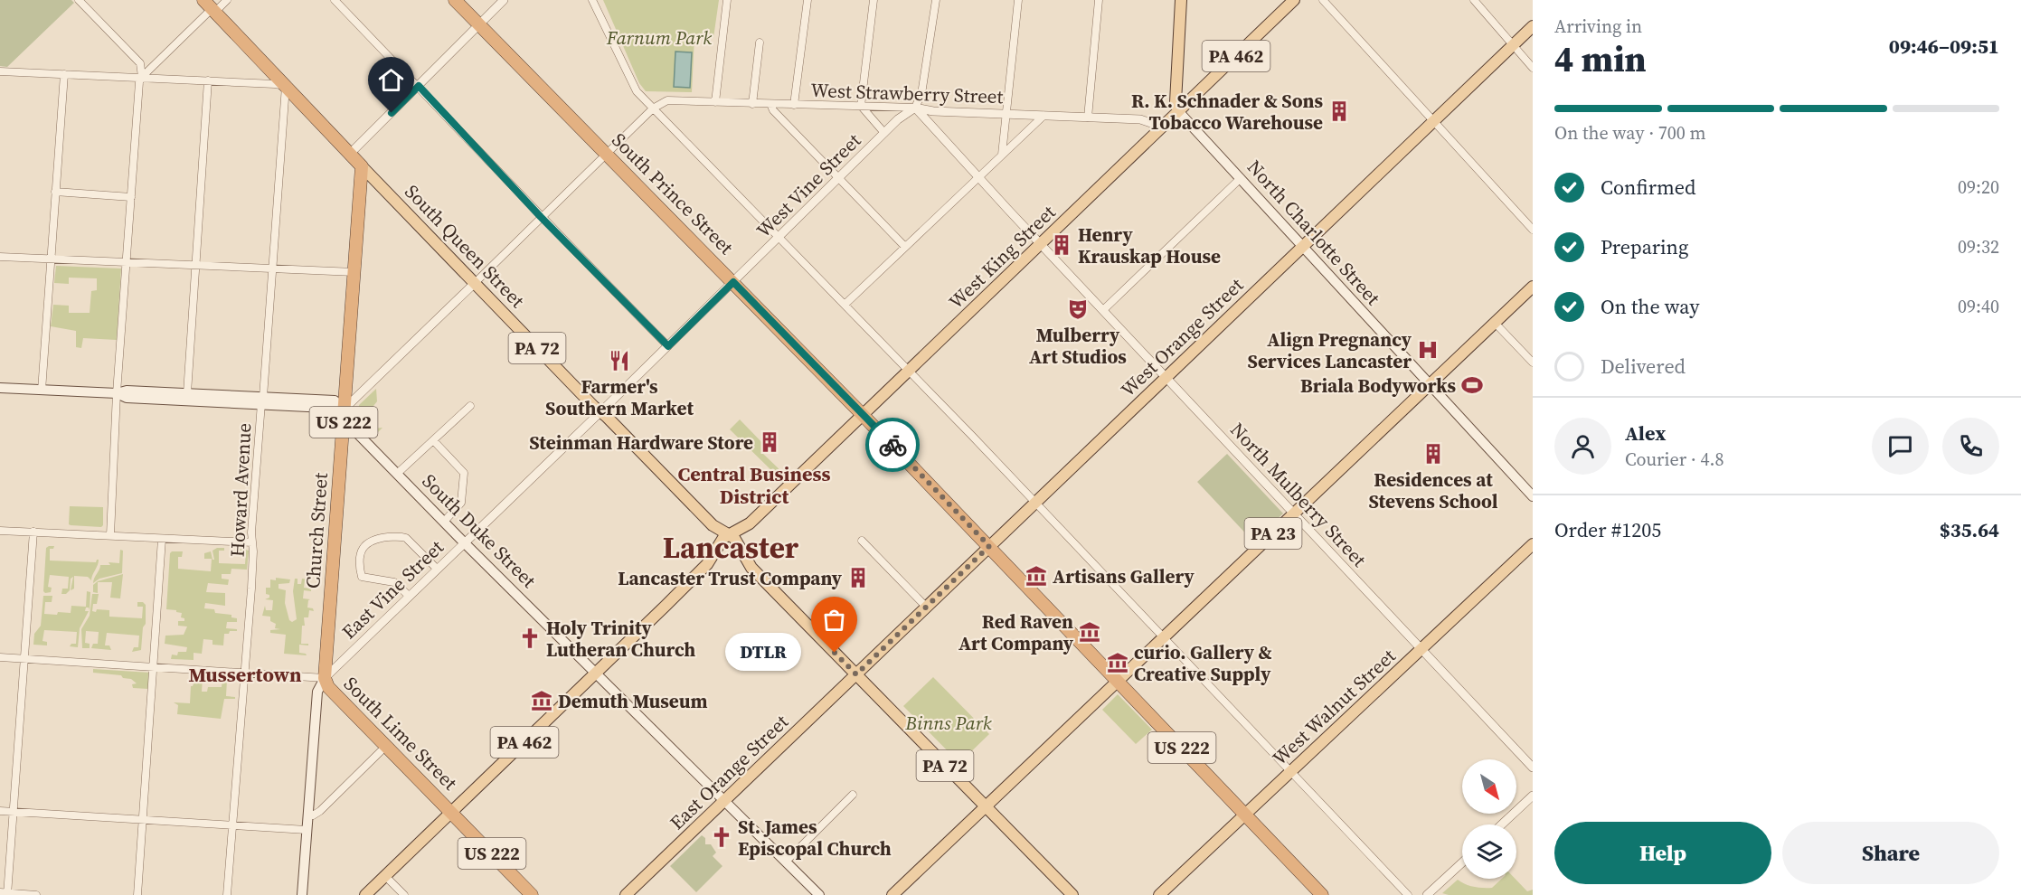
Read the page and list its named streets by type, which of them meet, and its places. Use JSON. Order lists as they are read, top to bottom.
{
  "streets": {
    "highway": [
      "South Prince Street",
      "South Queen Street",
      "US 222",
      "Church Street",
      "South Lime Street"
    ],
    "main road": [
      "PA 462",
      "North Charlotte Street",
      "West King Street",
      "West Orange Street",
      "PA 72",
      "South Duke Street",
      "PA 23",
      "West Walnut Street",
      "East Orange Street"
    ],
    "street": [
      "West Strawberry Street",
      "West Vine Street",
      "Howard Avenue",
      "North Mulberry Street",
      "East Vine Street"
    ]
  },
  "crossings": [
    ["PA 462", "South Queen Street"],
    ["PA 462", "West King Street"],
    ["PA 462", "PA 72"],
    ["PA 462", "US 222"],
    ["PA 462", "South Duke Street"],
    ["PA 462", "South Lime Street"],
    ["West Strawberry Street", "West Vine Street"],
    ["West Strawberry Street", "West King Street"],
    ["West Strawberry Street", "North Mulberry Street"],
    ["West Vine Street", "South Prince Street"],
    ["West Vine Street", "South Queen Street"],
    ["West Vine Street", "North Mulberry Street"],
    ["West Vine Street", "East Vine Street"],
    ["South Prince Street", "West King Street"],
    ["South Prince Street", "US 222"],
    ["North Charlotte Street", "West King Street"],
    ["North Charlotte Street", "West Orange Street"],
    ["North Charlotte Street", "PA 23"],
    ["South Queen Street", "West King Street"],
    ["South Queen Street", "PA 72"],
    ["South Queen Street", "Howard Avenue"],
    ["South Queen Street", "Church Street"],
    ["South Queen Street", "East Vine Street"],
    ["West King Street", "PA 72"],
    ["West King Street", "US 222"],
    ["West King Street", "North Mulberry Street"],
    ["West Orange Street", "PA 72"],
    ["West Orange Street", "US 222"],
    ["West Orange Street", "North Mulberry Street"],
    ["West Orange Street", "East Orange Street"],
    ["PA 72", "PA 23"],
    ["PA 72", "East Orange Street"],
    ["US 222", "PA 23"],
    ["US 222", "West Walnut Street"],
    ["US 222", "South Lime Street"],
    ["Howard Avenue", "South Lime Street"],
    ["North Mulberry Street", "PA 23"],
    ["North Mulberry Street", "West Walnut Street"],
    ["Church Street", "South Duke Street"],
    ["Church Street", "East Vine Street"],
    ["Church Street", "South Lime Street"],
    ["South Duke Street", "East Vine Street"],
    ["South Duke Street", "East Orange Street"],
    ["East Vine Street", "South Lime Street"]
  ],
  "districts": ["Central Business District", "Lancaster", "Mussertown"],
  "parks": ["Farnum Park", "Binns Park"],
  "places": {
    "building": [
      "R. K. Schnader & Sons Tobacco Warehouse",
      "Henry Krauskap House",
      "Steinman Hardware Store",
      "Residences at Stevens School",
      "Lancaster Trust Company"
    ],
    "theatre": ["Mulberry Art Studios"],
    "hospital": ["Align Pregnancy Services Lancaster"],
    "restaurant": ["Farmer's Southern Market"],
    "sports": ["Briala Bodyworks"],
    "museum": [
      "Artisans Gallery",
      "Red Raven Art Company",
      "curio. Gallery & Creative Supply",
      "Demuth Museum"
    ],
    "church": ["Holy Trinity Lutheran Church", "St. James Episcopal Church"],
    "other": ["DTLR"]
  },
  "north": "bottom right",
  "page": {
    "heading": ["4 min", "Arriving in", "09:46–09:51"],
    "panel": [
      "Alex",
      "Courier · 4.8",
      "Order #1205",
      "$35.64"
    ],
    "bar": "On the way · 700 m",
    "list": [
      ["Confirmed", "09:20"],
      ["Preparing", "09:32"],
      ["On the way", "09:40"],
      "Delivered"
    ],
    "bubble": "DTLR",
    "buttons": ["Help", "Share"]
  }
}
